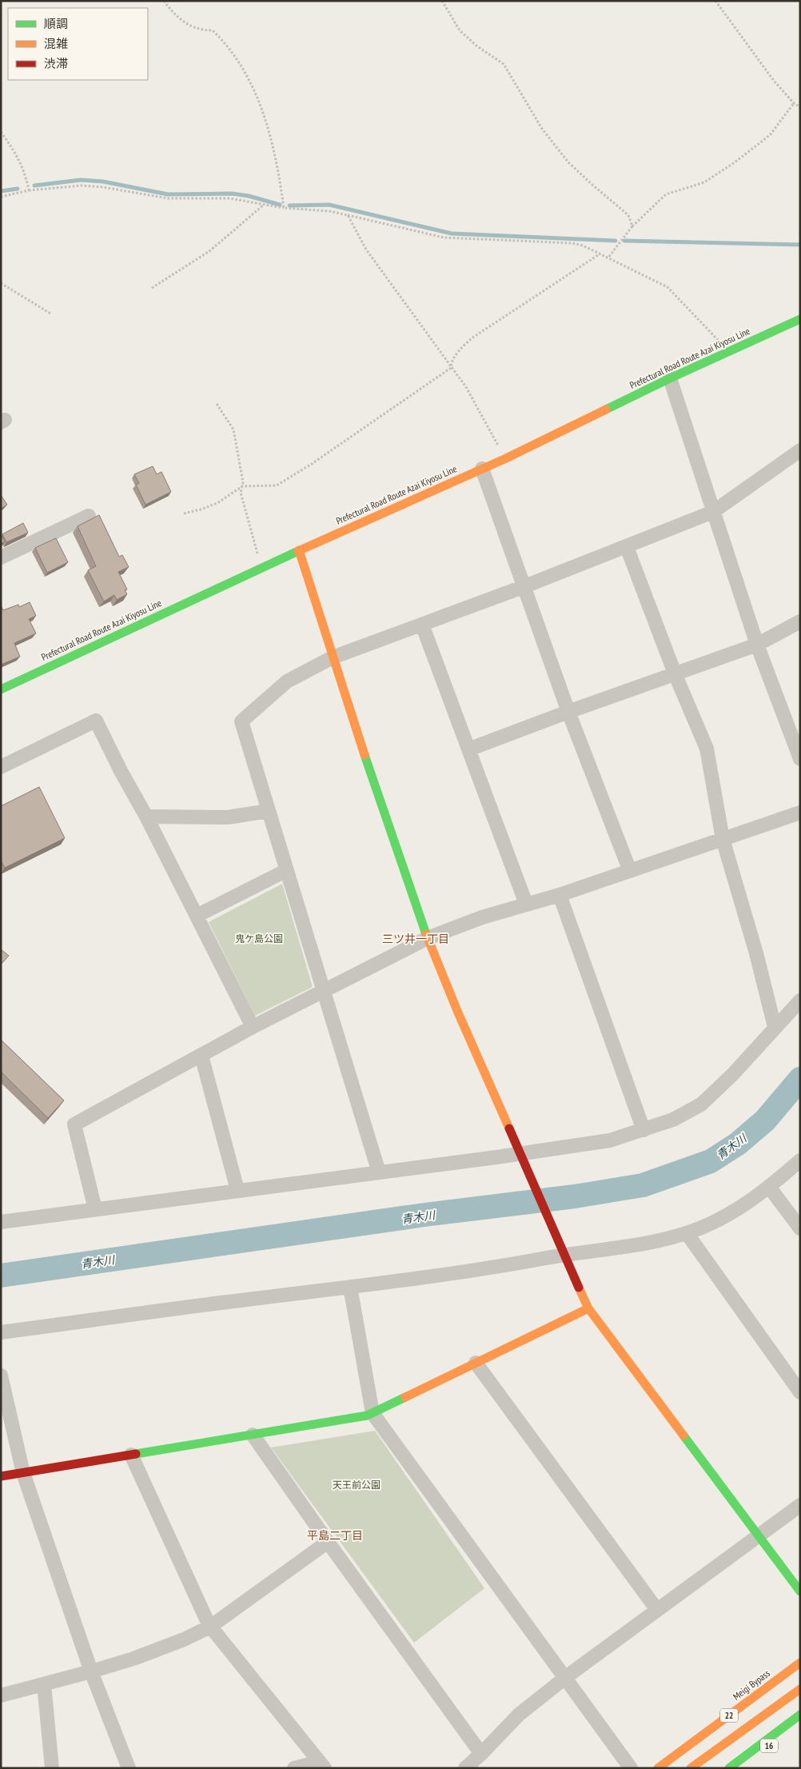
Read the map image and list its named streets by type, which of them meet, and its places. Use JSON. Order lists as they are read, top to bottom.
{
  "streets": {
    "main road": [
      "Prefectural Road Route Azai Kiyosu Line",
      "Meigi Bypass",
      "22",
      "16"
    ]
  },
  "districts": ["三ツ井一丁目", "平島二丁目"],
  "water": ["青木川"],
  "parks": ["鬼ケ島公園", "天王前公園"],
  "legend": ["順調", "混雑", "渋滞"]
}
